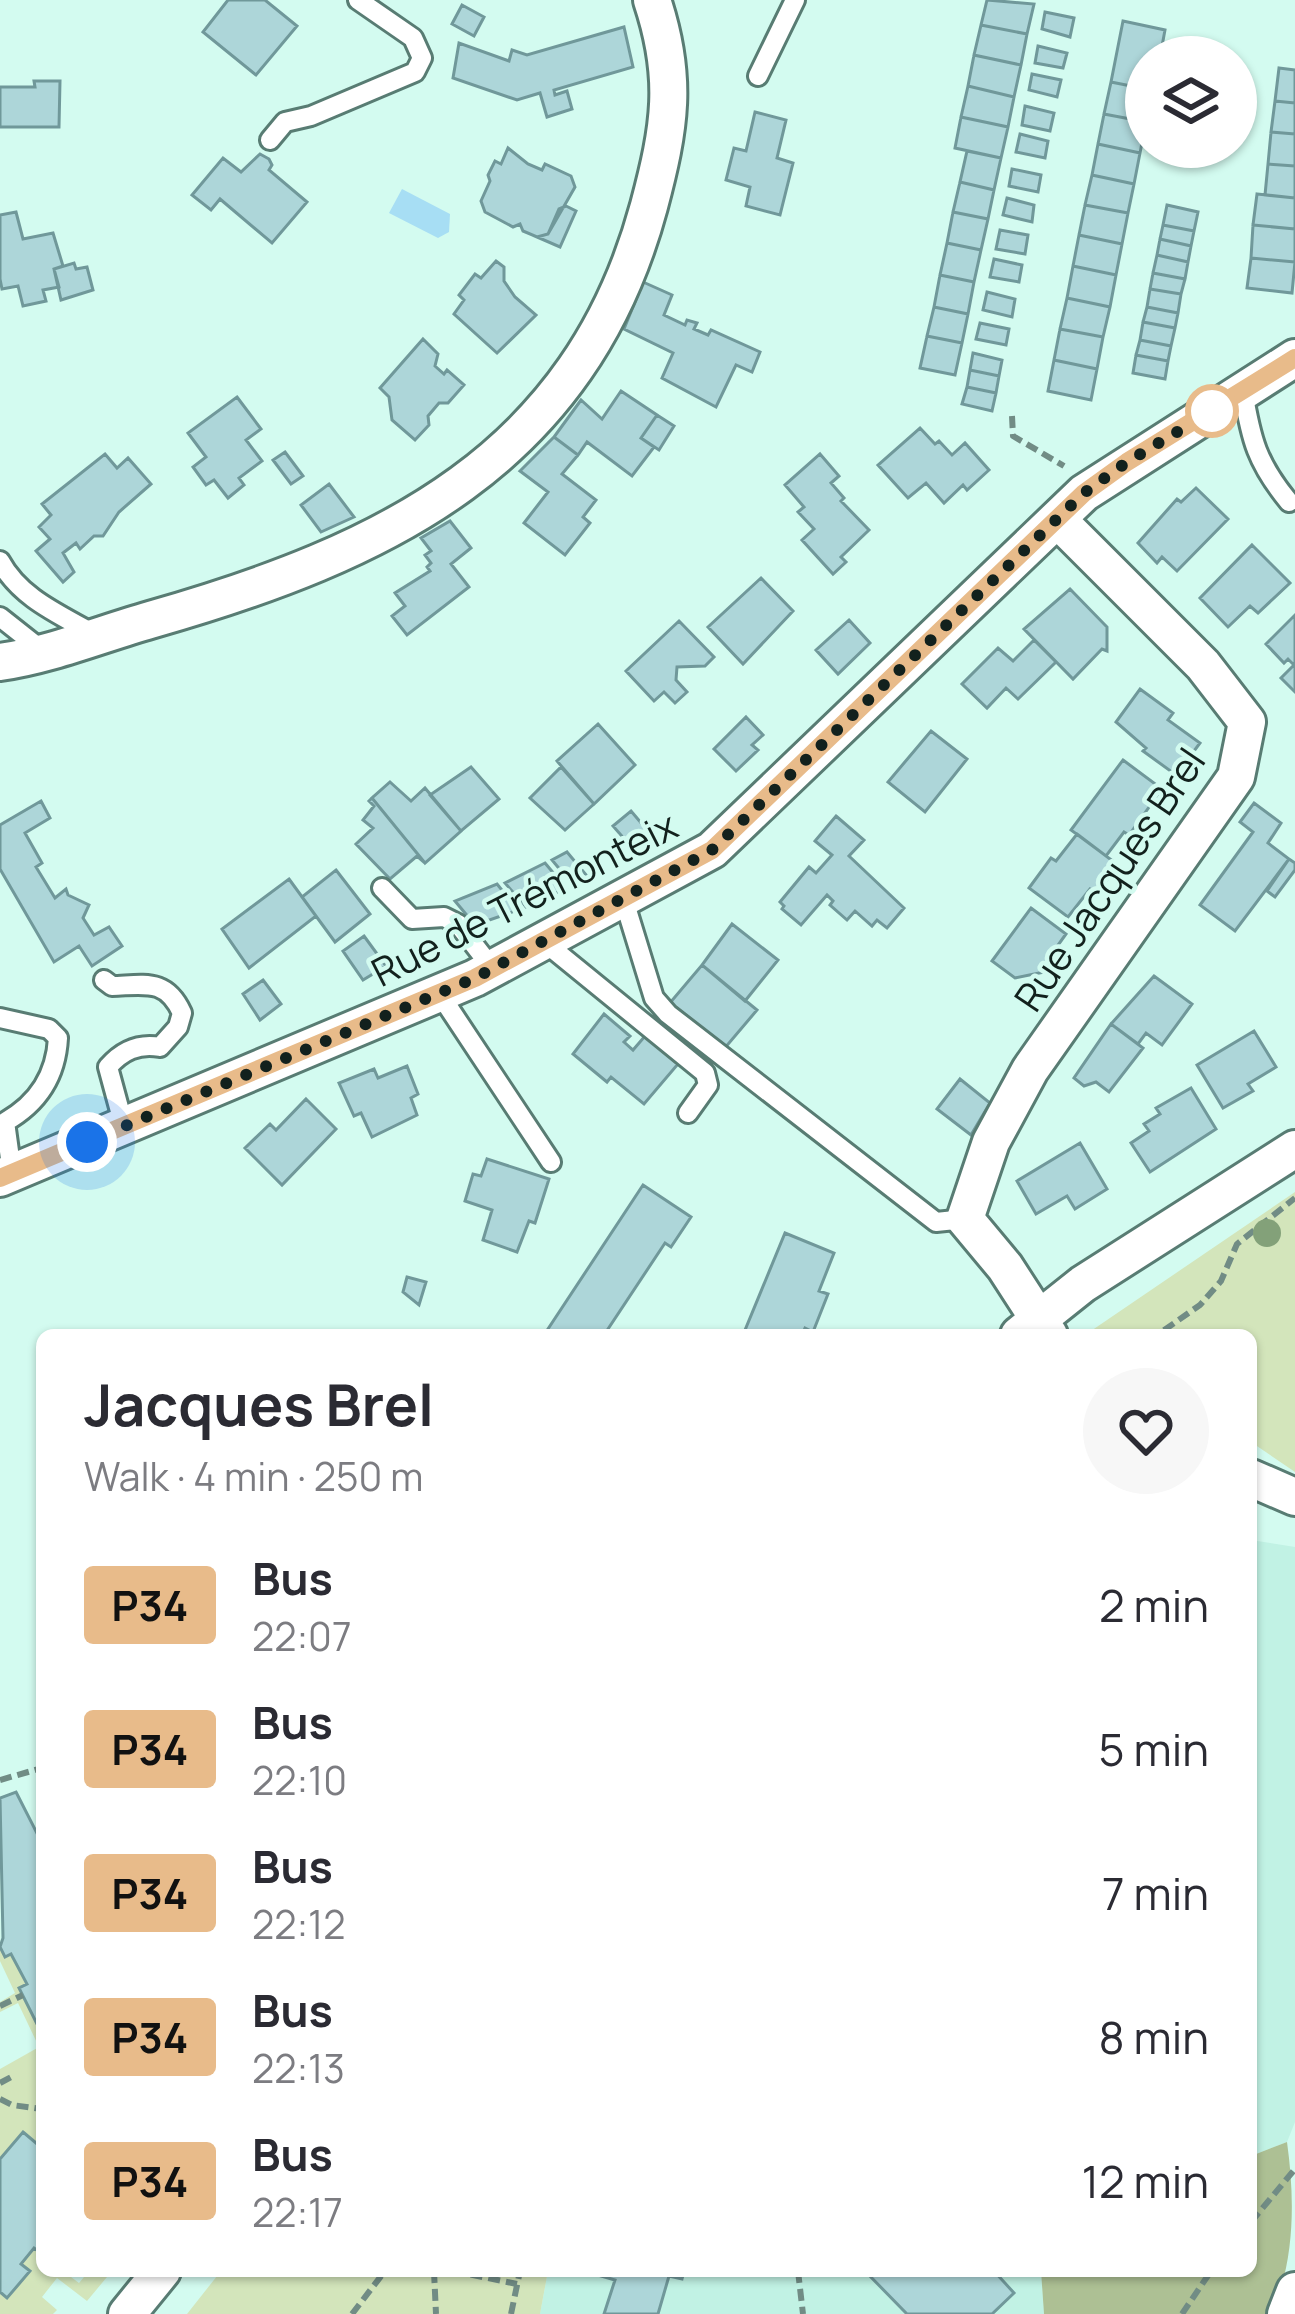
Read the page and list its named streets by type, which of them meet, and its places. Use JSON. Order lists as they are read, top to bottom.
{
  "streets": {
    "street": ["Rue Jacques Brel", "Rue de Trémonteix"]
  },
  "crossings": [
    ["Rue Jacques Brel", "Rue de Trémonteix"]
  ],
  "lines": ["bus line P34"],
  "page": {
    "heading": ["Jacques Brel", "Walk · 4 min · 250 m"],
    "list": [
      {
        "mark": "P34",
        "name": "Bus",
        "note": "22:07",
        "value": "2 min"
      },
      {
        "mark": "P34",
        "name": "Bus",
        "note": "22:10",
        "value": "5 min"
      },
      {
        "mark": "P34",
        "name": "Bus",
        "note": "22:12",
        "value": "7 min"
      },
      {
        "mark": "P34",
        "name": "Bus",
        "note": "22:13",
        "value": "8 min"
      },
      {
        "mark": "P34",
        "name": "Bus",
        "note": "22:17",
        "value": "12 min"
      }
    ]
  }
}
